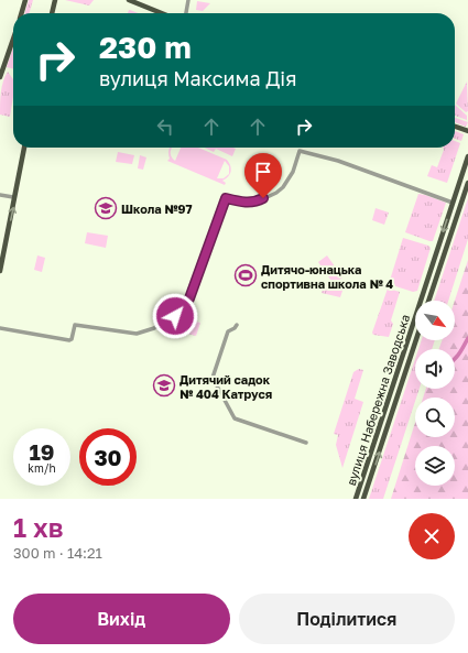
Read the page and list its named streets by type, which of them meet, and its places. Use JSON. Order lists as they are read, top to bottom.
{
  "streets": {
    "main road": ["вулиця Набережна Заводська"]
  },
  "places": {
    "school or university": ["Школа №97", "Дитячий садок № 404 Катруся"],
    "sports": ["Дитячо-юнацька спортивна школа № 4"]
  },
  "north": "bottom right",
  "page": {
    "turn": ["230 m", "вулиця Максима Дія"],
    "speed": "19 km/h",
    "limit": "30",
    "heading": ["1 хв", "300 m · 14:21"],
    "buttons": ["Вихід", "Поділитися"]
  }
}
